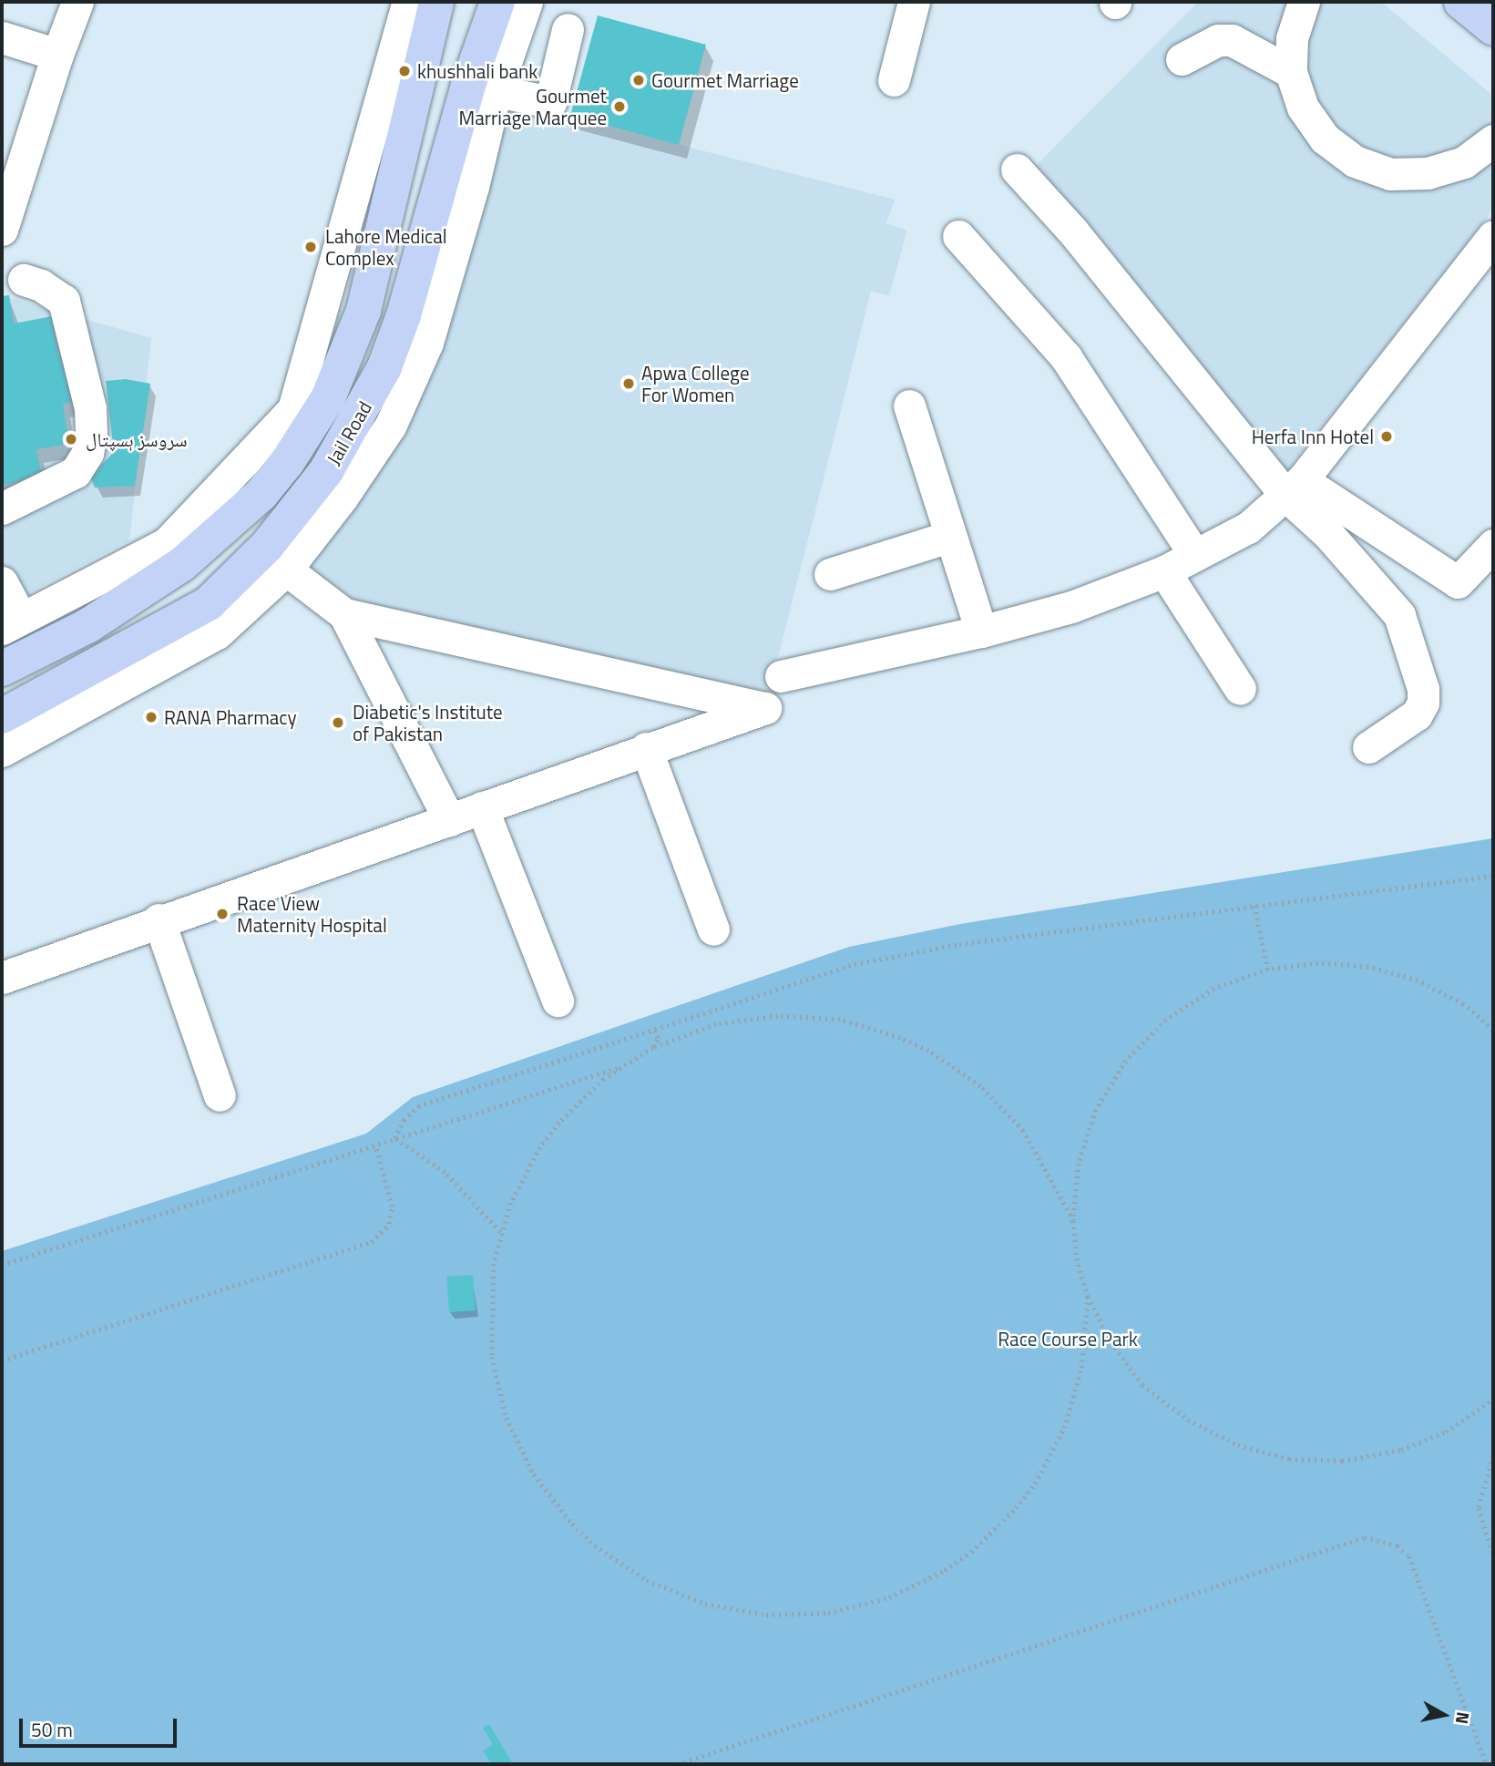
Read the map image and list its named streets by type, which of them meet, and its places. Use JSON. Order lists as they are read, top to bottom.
{
  "streets": {
    "main road": ["Jail Road"]
  },
  "parks": ["Race Course Park"],
  "places": [
    "khushhali bank",
    "Gourmet Marriage",
    "Gourmet Marriage Marquee",
    "Lahore Medical Complex",
    "Apwa College For Women",
    "Herfa Inn Hotel",
    "سروسز ہسپتال",
    "RANA Pharmacy",
    "Diabetic's Institute of Pakistan",
    "Race View Maternity Hospital"
  ],
  "scale_bar": "50 m",
  "north": "right"
}
